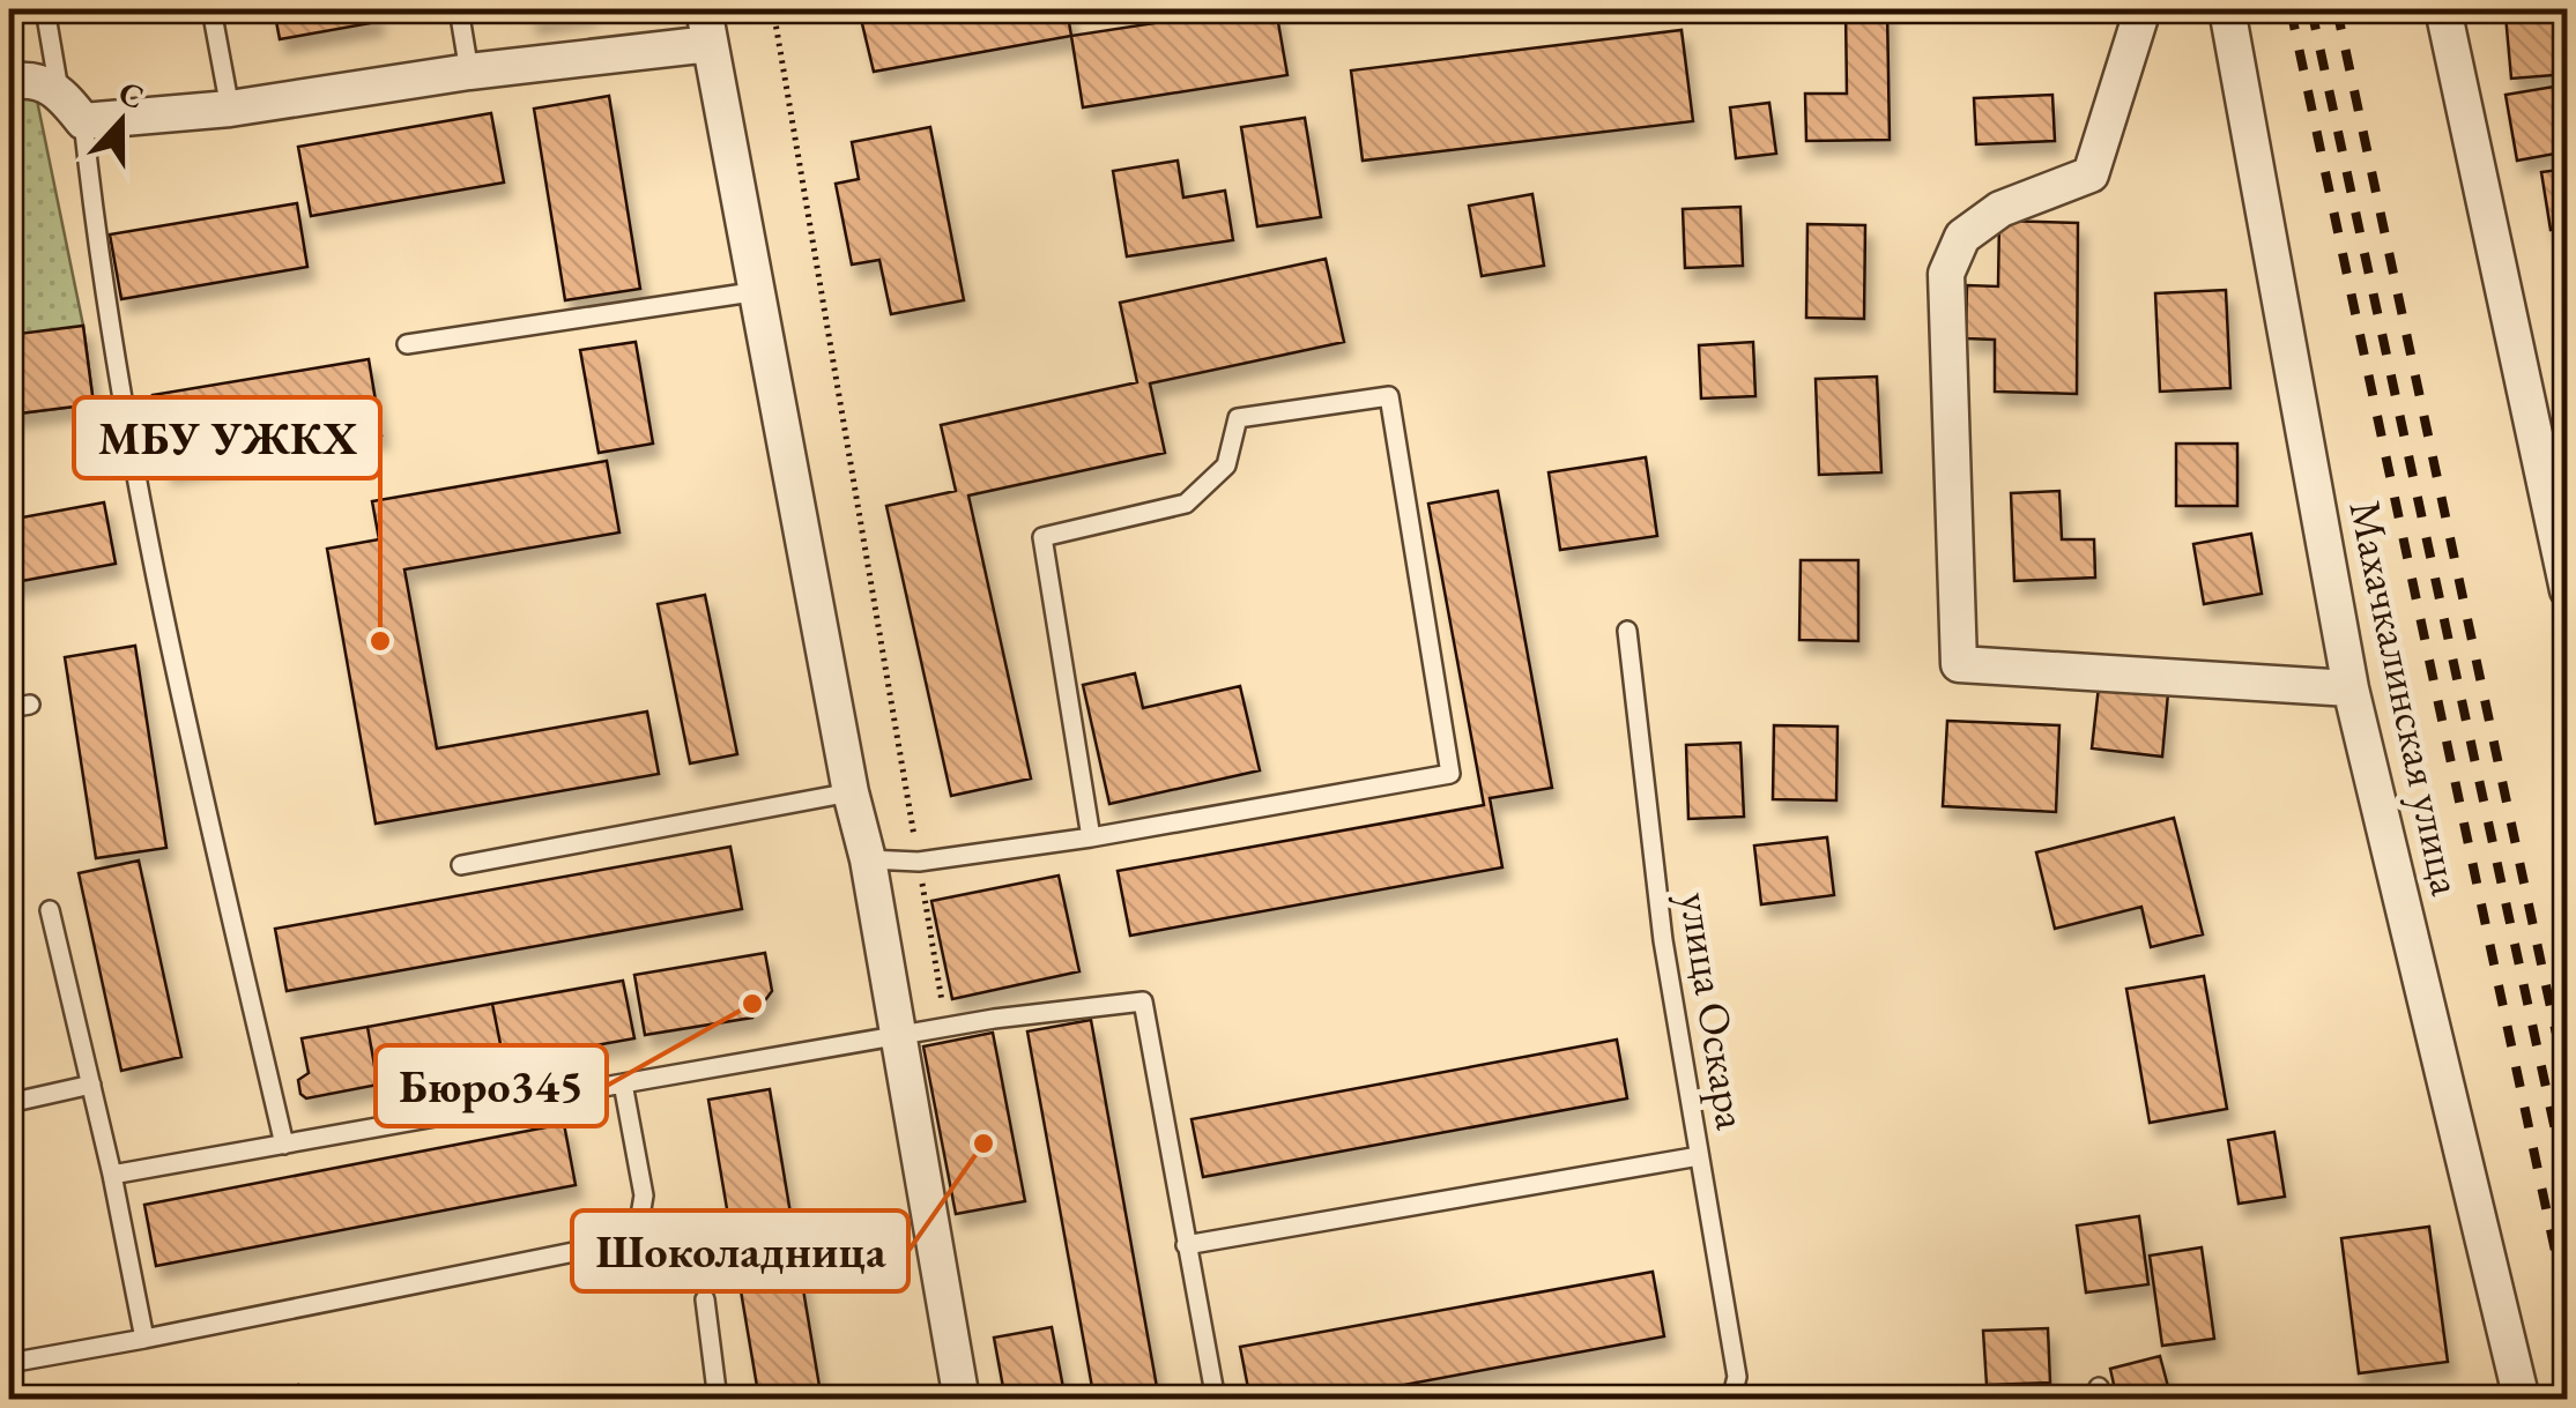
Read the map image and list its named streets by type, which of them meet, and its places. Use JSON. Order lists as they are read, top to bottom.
{
  "streets": {
    "street": ["Махачкалинская улица"],
    "lane": ["улица Оскара"]
  },
  "places": ["МБУ УЖКХ", "Бюро345", "Шоколадница"],
  "north": "top"
}
